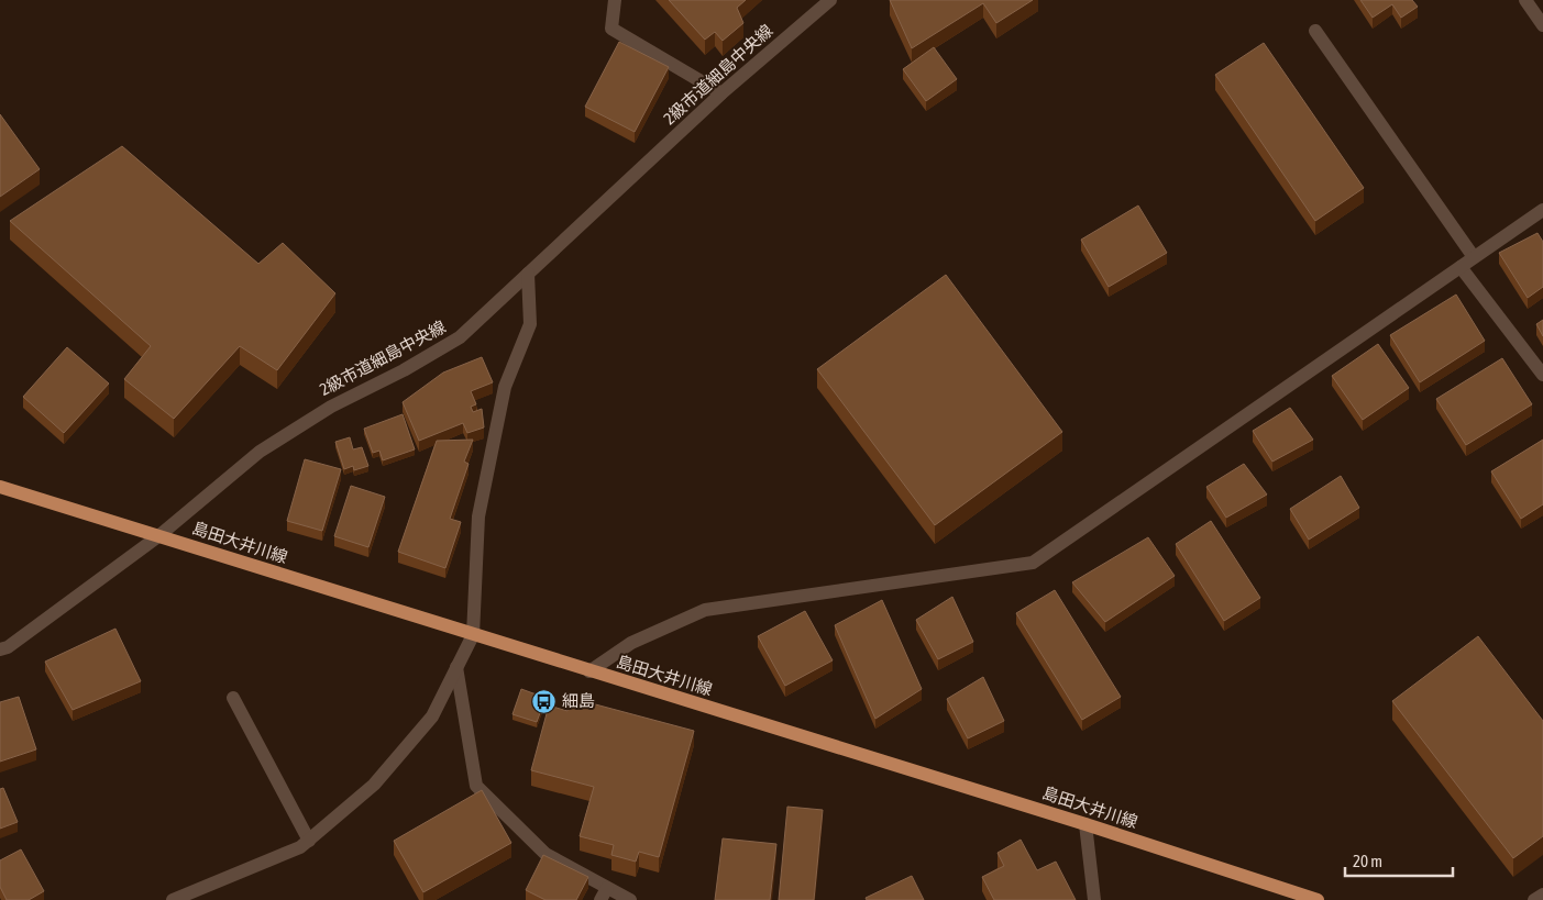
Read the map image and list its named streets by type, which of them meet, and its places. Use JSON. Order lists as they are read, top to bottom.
{
  "streets": {
    "main road": ["島田大井川線"],
    "street": ["2級市道細島中央線"]
  },
  "crossings": [
    ["2級市道細島中央線", "島田大井川線"]
  ],
  "places": {
    "bus stop": ["細島"]
  },
  "scale_bar": "20 m"
}
